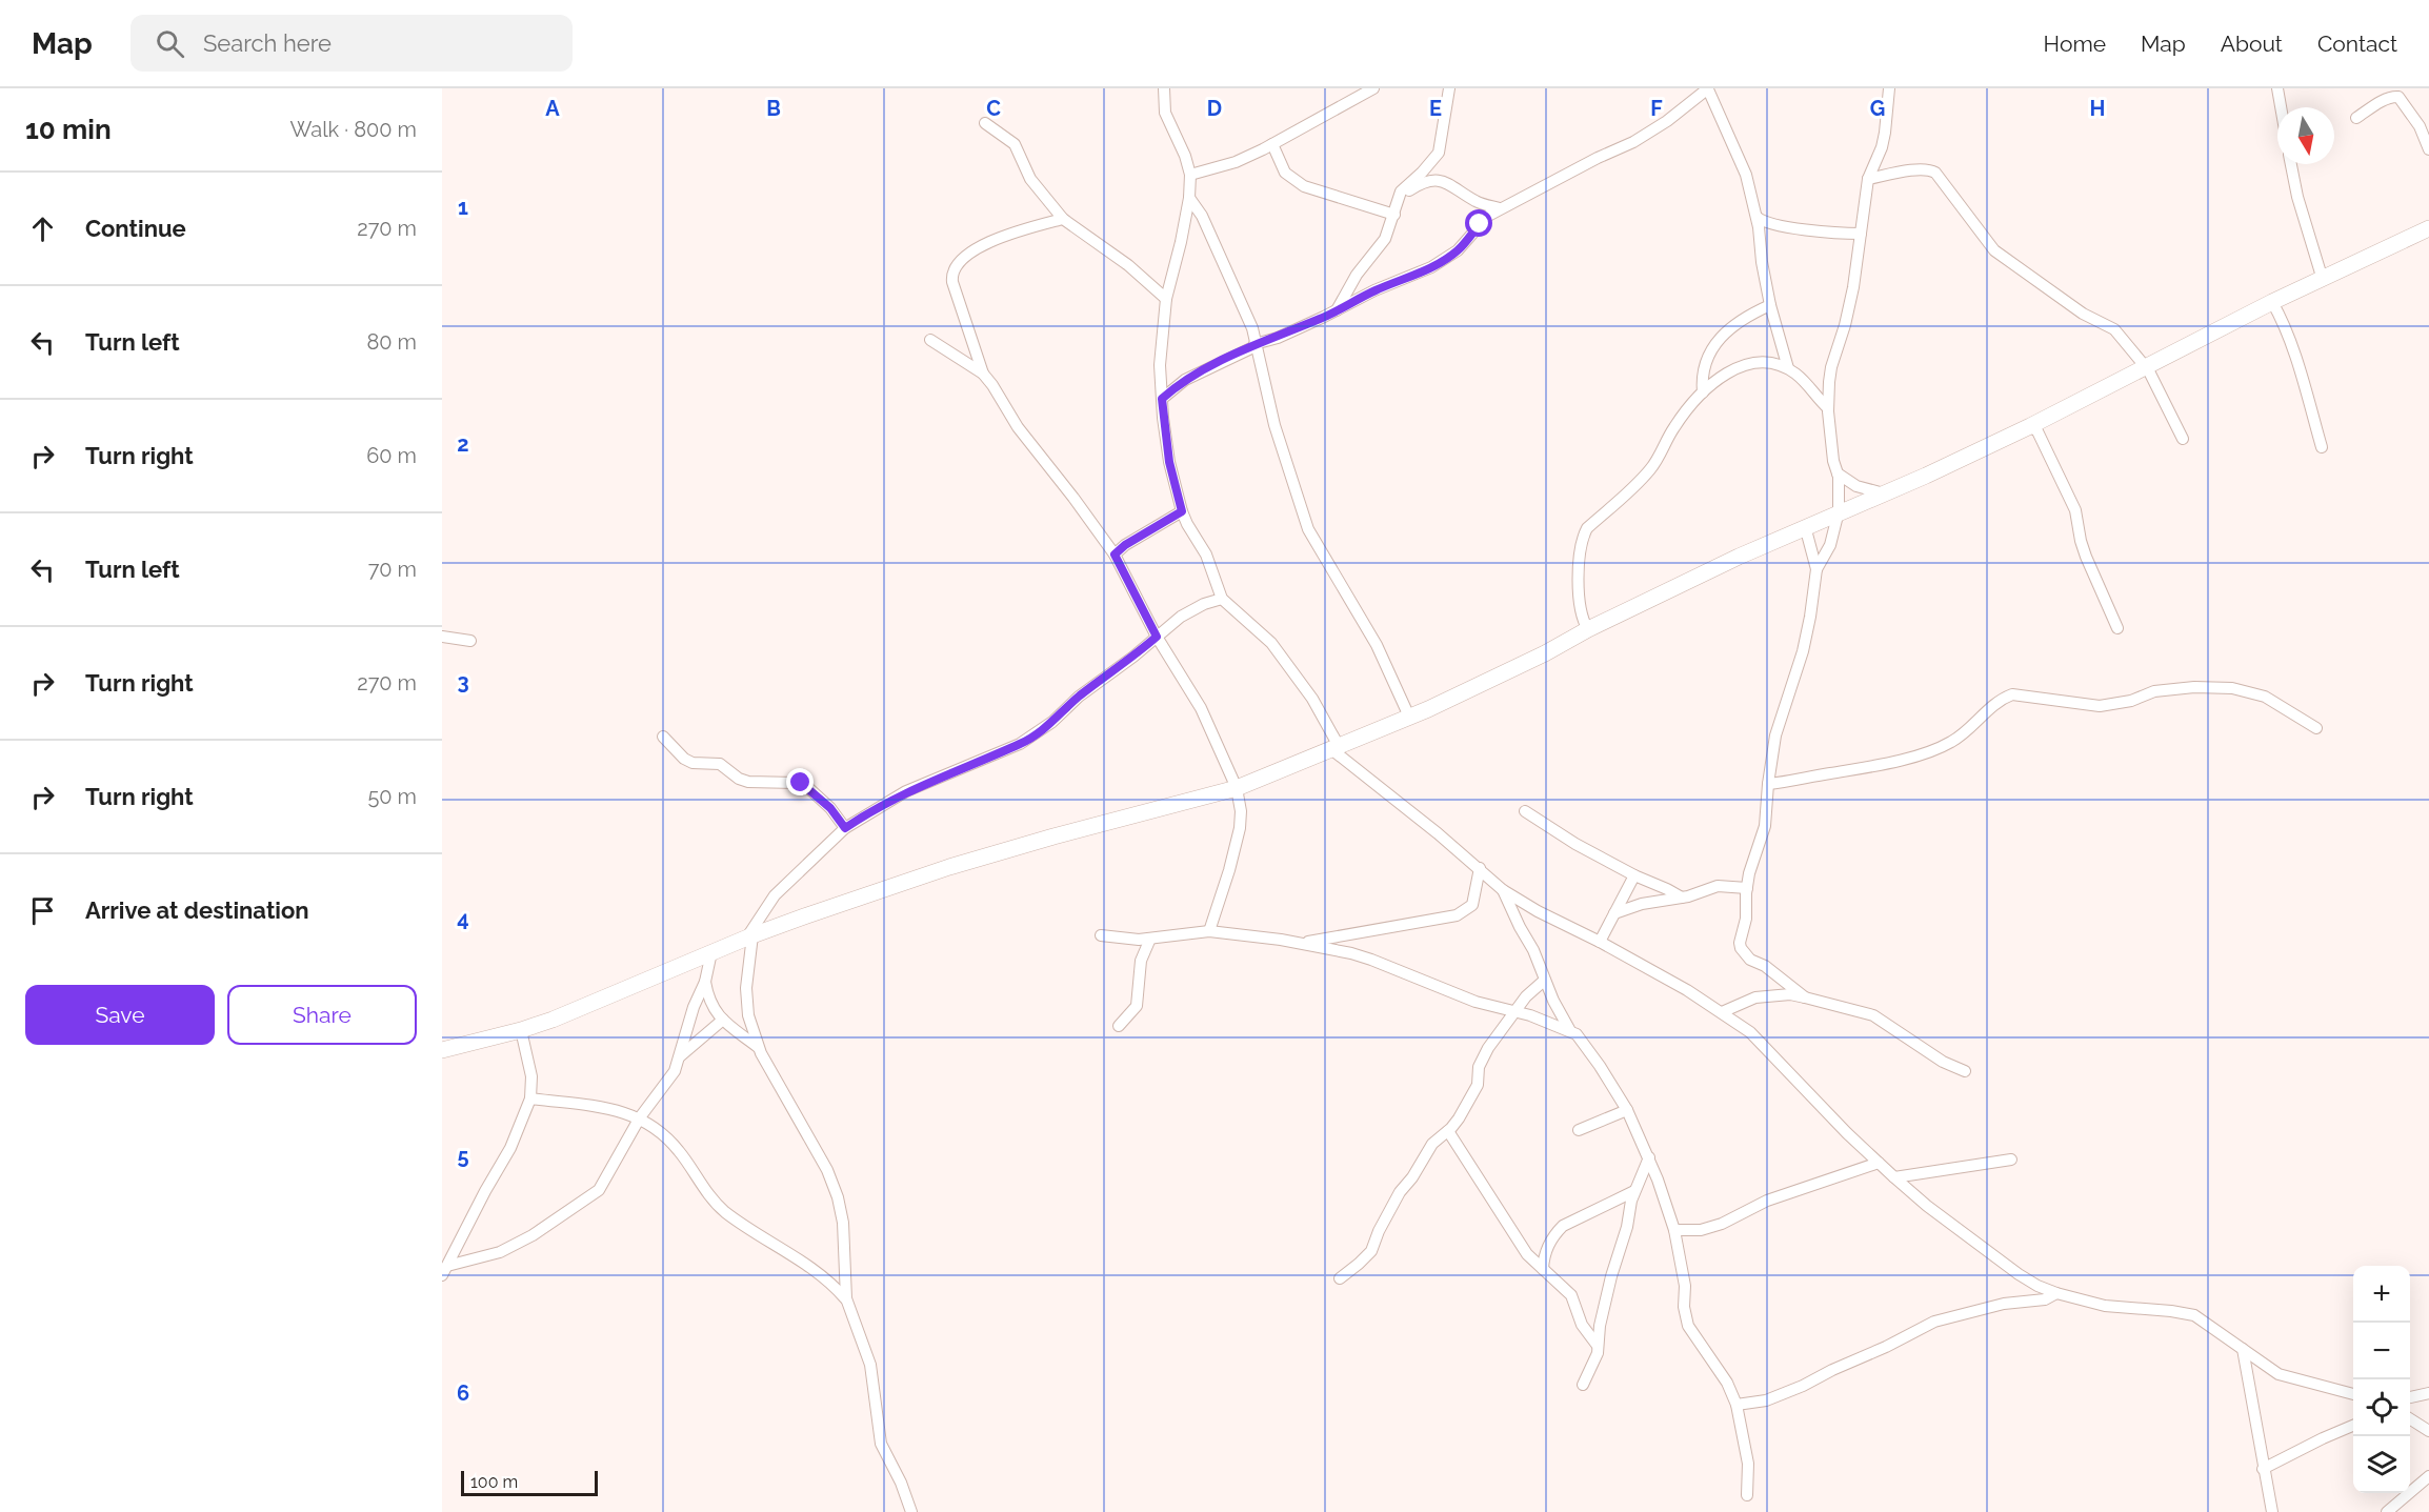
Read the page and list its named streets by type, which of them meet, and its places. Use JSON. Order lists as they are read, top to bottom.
{
  "scale_bar": "100 m",
  "north": "bottom",
  "page": {
    "header": "Map",
    "search": "Search here",
    "nav": [
      "Home",
      "Map",
      "About",
      "Contact"
    ],
    "heading": ["10 min", "Walk · 800 m"],
    "list": [
      ["Continue", "270 m"],
      ["Turn left", "80 m"],
      ["Turn right", "60 m"],
      ["Turn left", "70 m"],
      ["Turn right", "270 m"],
      ["Turn right", "50 m"],
      "Arrive at destination"
    ],
    "buttons": ["Save", "Share"],
    "map_buttons": ["+", "−"],
    "scale": "100 m"
  },
  "grid": {
    "columns": [
      "A",
      "B",
      "C",
      "D",
      "E",
      "F",
      "G",
      "H"
    ],
    "rows": [
      "1",
      "2",
      "3",
      "4",
      "5",
      "6"
    ]
  }
}
